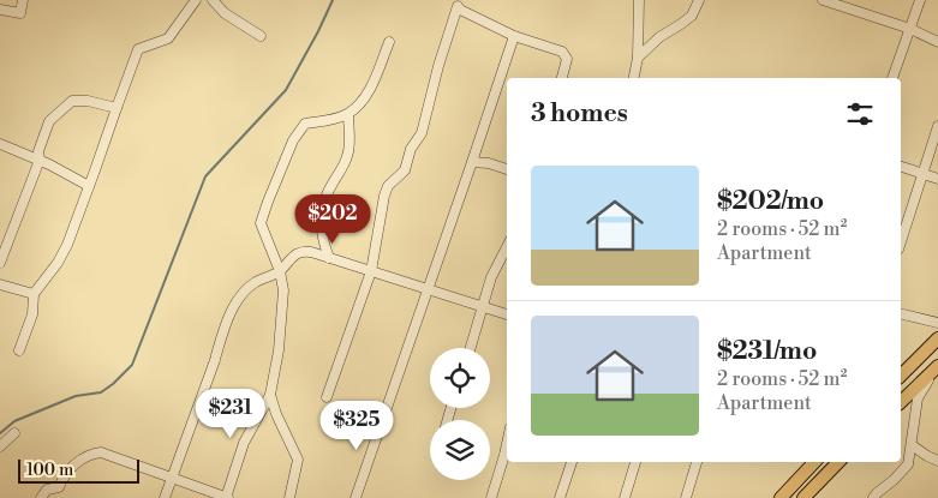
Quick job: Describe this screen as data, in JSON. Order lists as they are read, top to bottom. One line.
{"scale_bar":"100 m","page":{"heading":"3 homes","list":[{"name":"$202/mo","note":"2 rooms · 52 m² · Apartment"},{"name":"$231/mo","note":"2 rooms · 52 m² · Apartment"}],"price":["$202","$231","$325"],"scale":"100 m"}}
